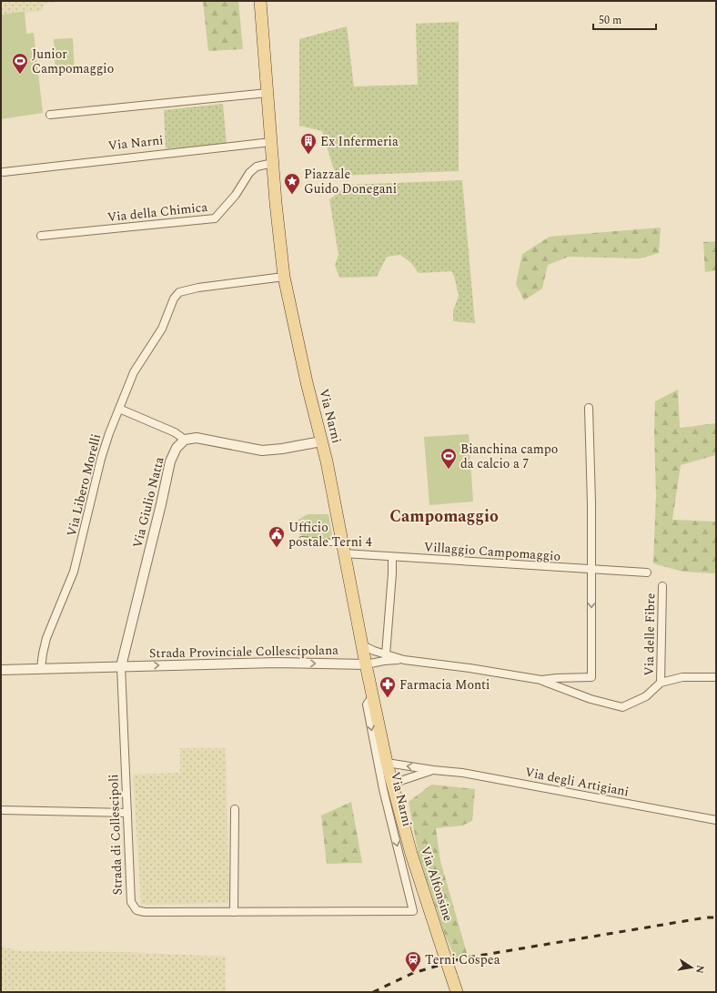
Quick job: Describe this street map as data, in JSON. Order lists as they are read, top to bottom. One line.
{"streets":{"main road":["Via Narni","Via Alfonsine"],"street":["Via della Chimica","Via Libero Morelli","Via Giulio Natta","Villaggio Campomaggio","Via delle Fibre","Strada Provinciale Collescipolana","Via degli Artigiani","Strada di Collescipoli"]},"crossings":[["Via Narni","Via della Chimica"],["Via Narni","Via Libero Morelli"],["Via Narni","Villaggio Campomaggio"],["Via Narni","Strada Provinciale Collescipolana"],["Via Narni","Via degli Artigiani"],["Via Narni","Strada di Collescipoli"],["Via Narni","Via Alfonsine"],["Via Giulio Natta","Strada Provinciale Collescipolana"],["Via Giulio Natta","Strada di Collescipoli"],["Strada Provinciale Collescipolana","Strada di Collescipoli"],["Via degli Artigiani","Via Alfonsine"]],"one_way":["Strada Provinciale Collescipolana"],"districts":["Campomaggio"],"places":{"sports":["Junior Campomaggio","Bianchina campo da calcio a 7"],"building":["Ex Infermeria"],"place":["Piazzale Guido Donegani"],"public building":["Ufficio postale Terni 4"],"pharmacy":["Farmacia Monti"],"station":["Terni Cospea"]},"scale_bar":"50 m","north":"right"}
